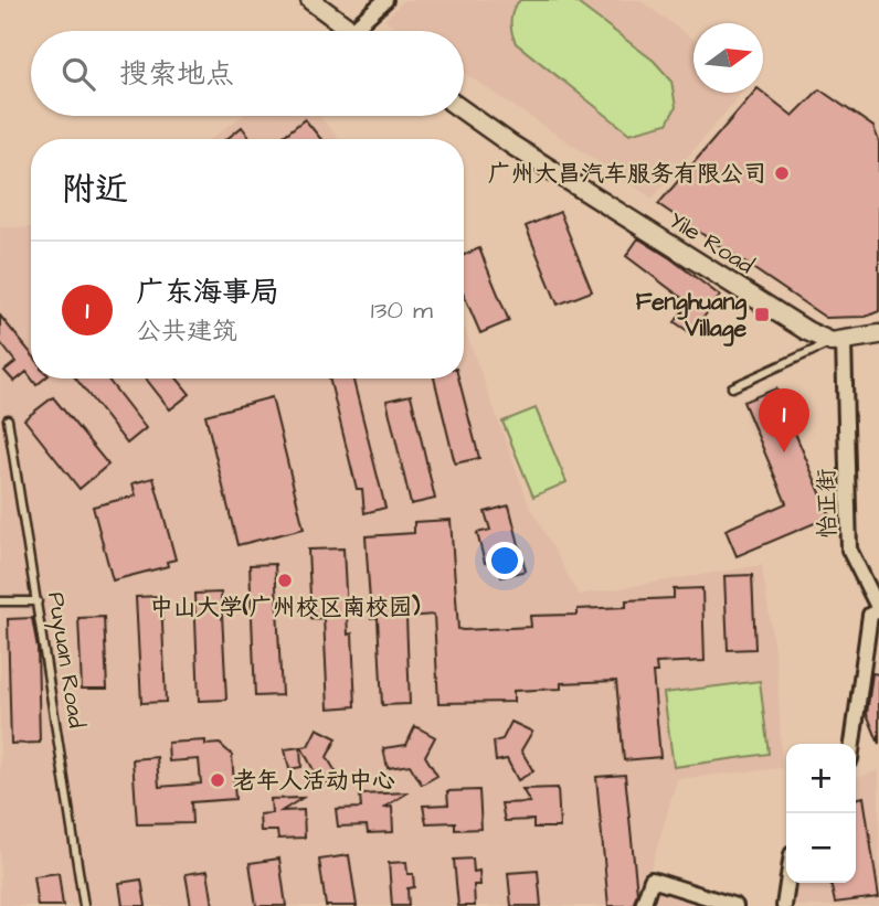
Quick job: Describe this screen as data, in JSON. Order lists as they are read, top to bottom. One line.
{"streets":{"street":["Yile Road","怡正街"],"lane":["Puyuan Road"]},"crossings":[["Yile Road","怡正街"]],"places":{"other":["广州大昌汽车服务有限公司","中山大学(广州校区南校园)","老年人活动中心"],"transit":["Fenghuang Village"]},"north":"right","page":{"search":"搜索地点","heading":"附近","list":[{"mark":"1","name":"广东海事局","note":"公共建筑","value":"130 m"}],"pins":"1","map_buttons":["+","−"]}}
